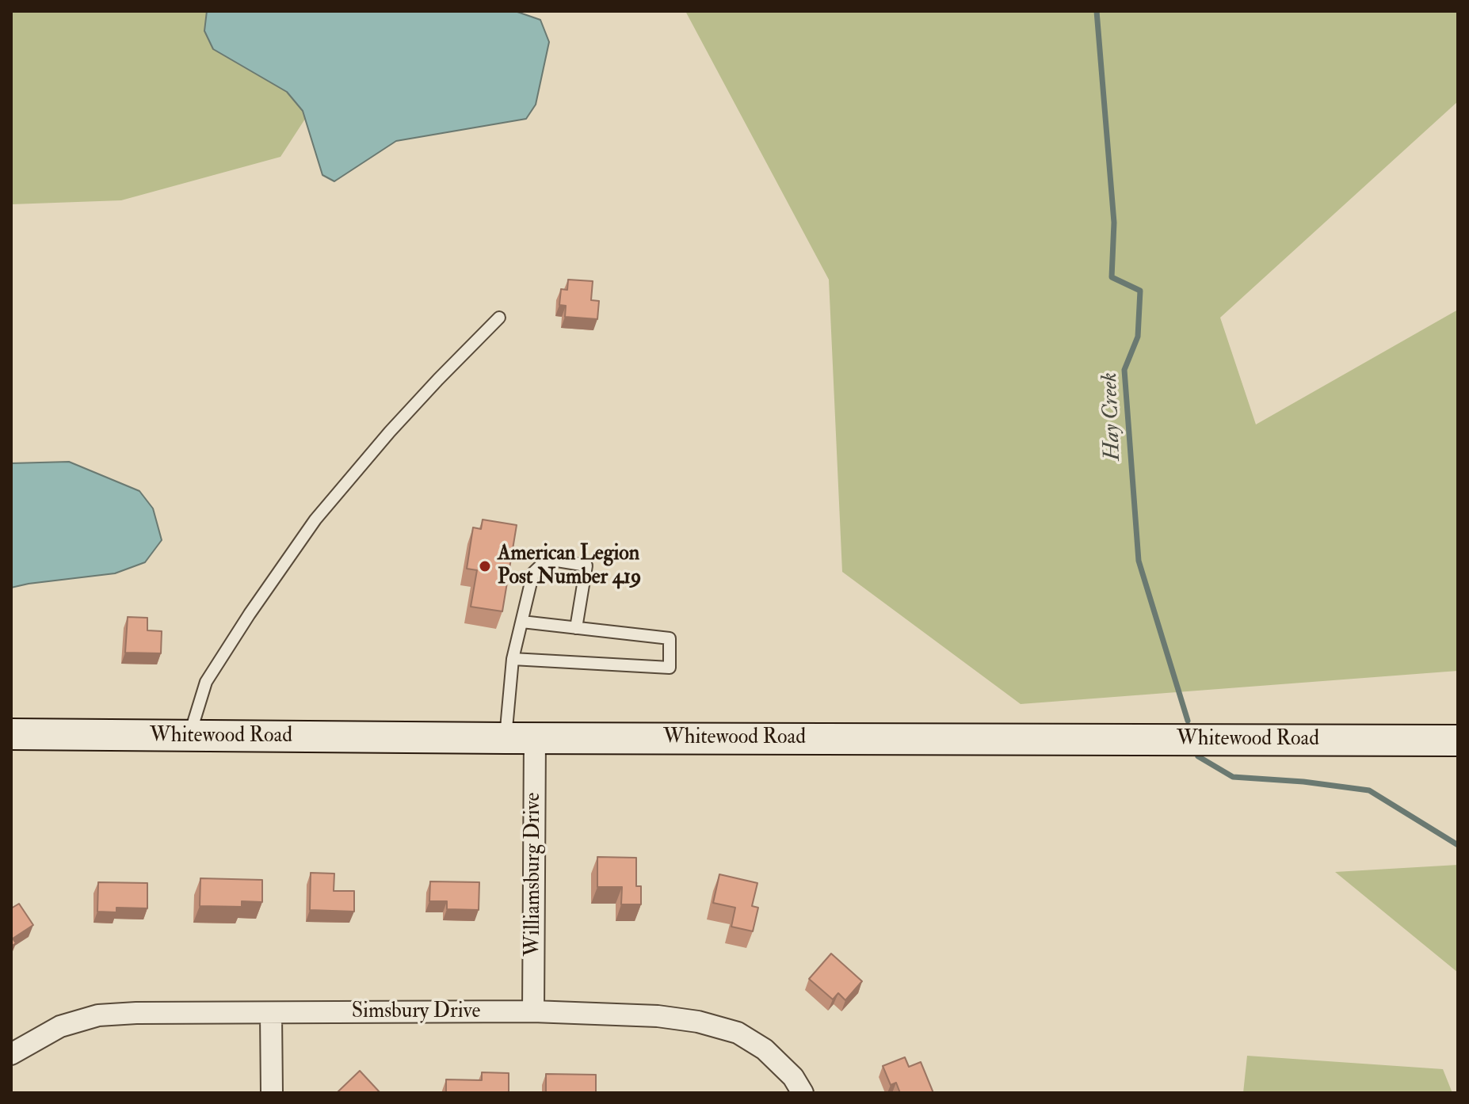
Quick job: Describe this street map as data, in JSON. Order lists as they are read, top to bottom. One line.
{"streets":{"street":["Whitewood Road","Williamsburg Drive","Simsbury Drive"]},"crossings":[["Whitewood Road","Williamsburg Drive"],["Williamsburg Drive","Simsbury Drive"]],"water":["Hay Creek"],"places":["American Legion Post Number 419"]}
